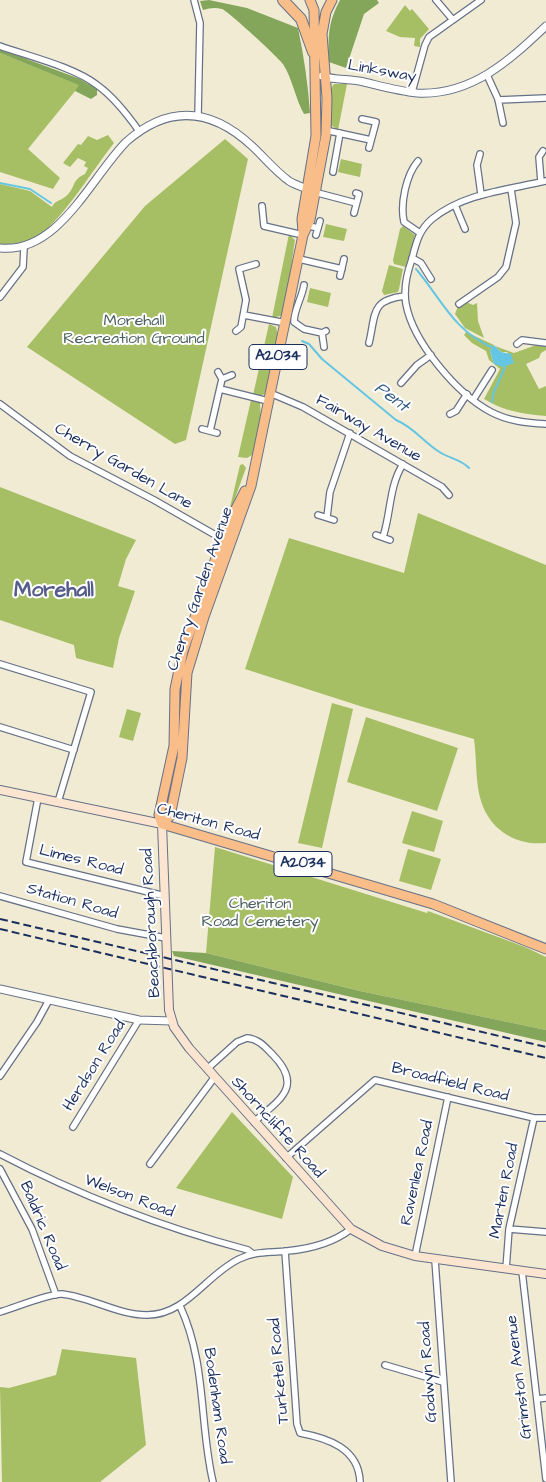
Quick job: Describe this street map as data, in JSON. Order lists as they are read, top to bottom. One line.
{"streets":{"main road":["A2034","Cherry Garden Avenue","Cheriton Road","Beachborough Road","Shorncliffe Road"],"street":["Linksway","Fairway Avenue","Cherry Garden Lane","Limes Road","Station Road","Herdson Road","Broadfield Road","Ravenlea Road","Marten Road","Welson Road","Baldric Road","Turketel Road","Godwyn Road","Grimston Avenue","Bodenham Road"]},"crossings":[["Linksway","Cherry Garden Avenue"],["Fairway Avenue","Cherry Garden Avenue"],["Cherry Garden Lane","Cherry Garden Avenue"],["Cherry Garden Avenue","Cheriton Road"],["Cherry Garden Avenue","Beachborough Road"],["Cheriton Road","Limes Road"],["Cheriton Road","Beachborough Road"],["Limes Road","Beachborough Road"],["Station Road","Beachborough Road"],["Beachborough Road","Shorncliffe Road"],["Broadfield Road","Shorncliffe Road"],["Broadfield Road","Ravenlea Road"],["Broadfield Road","Marten Road"],["Shorncliffe Road","Ravenlea Road"],["Shorncliffe Road","Marten Road"],["Shorncliffe Road","Godwyn Road"],["Shorncliffe Road","Grimston Avenue"]],"districts":["Morehall"],"water":["Pent"],"parks":["Morehall Recreation Ground","Cheriton Road Cemetery"]}
